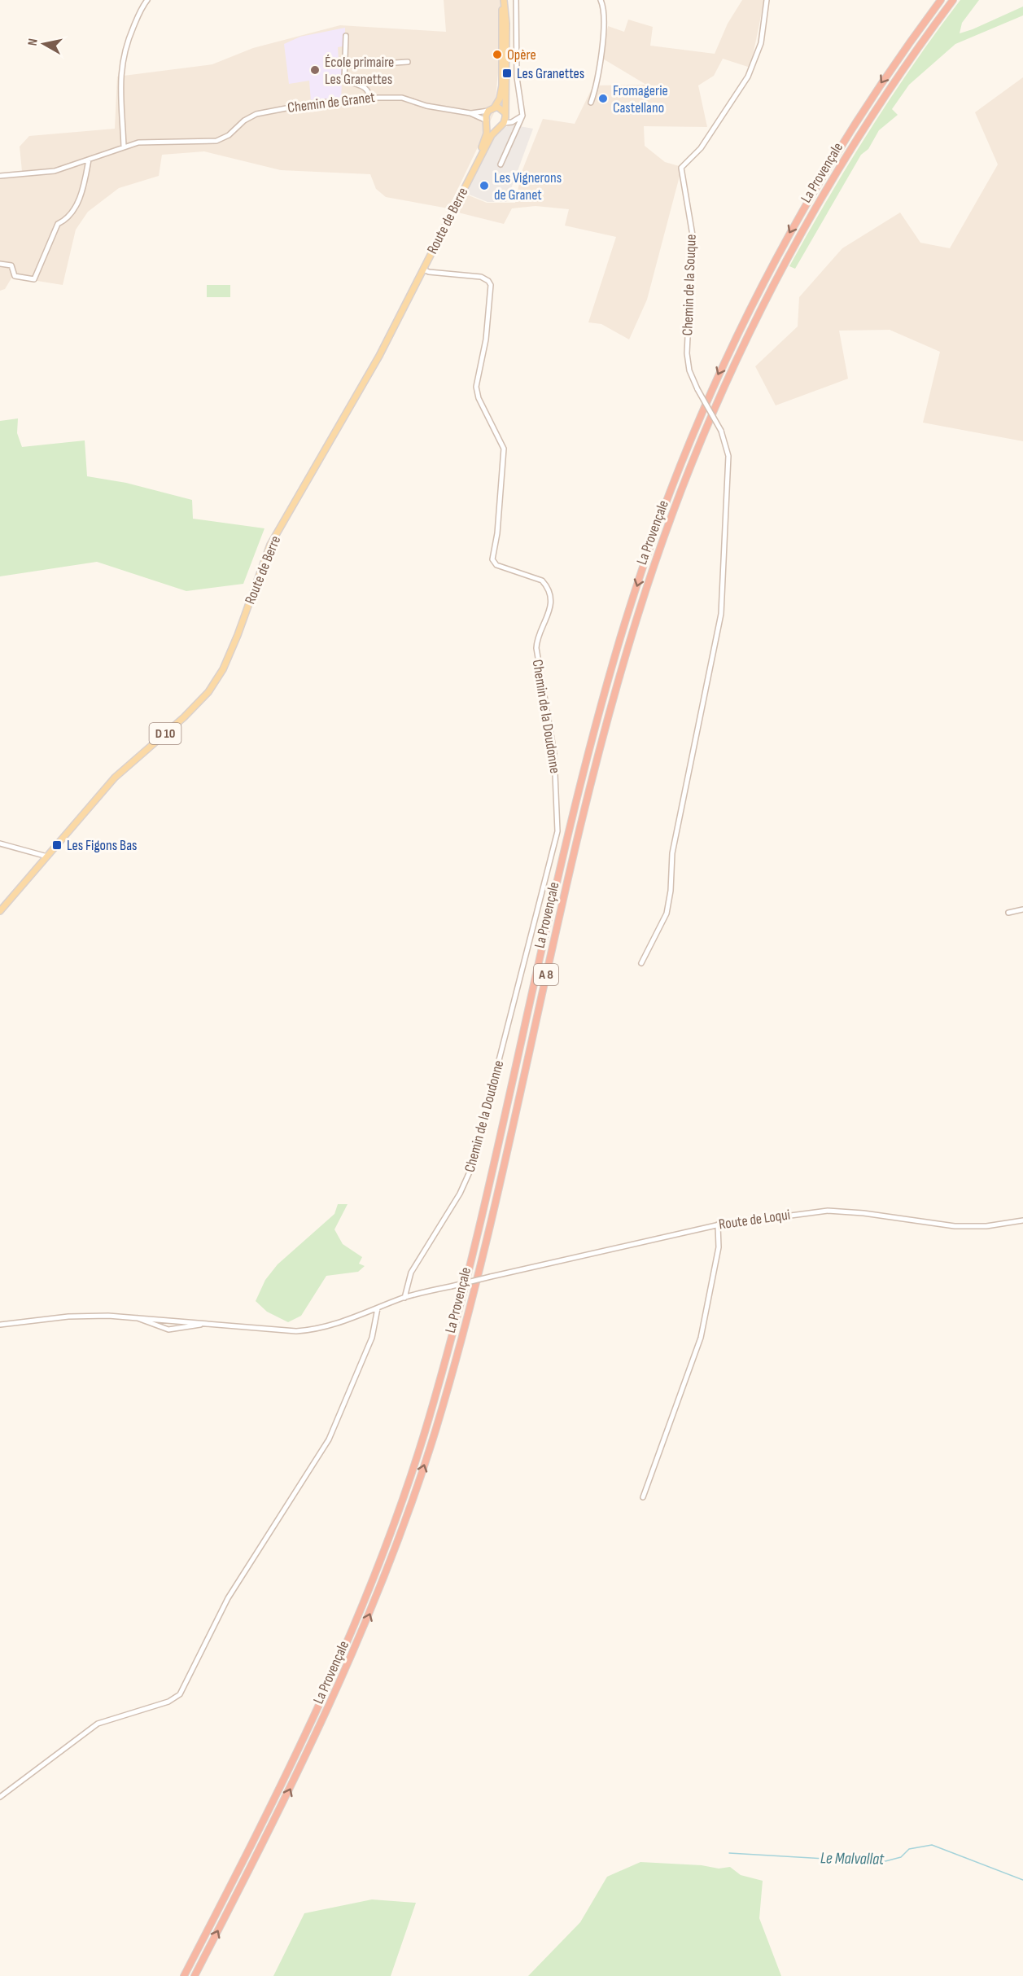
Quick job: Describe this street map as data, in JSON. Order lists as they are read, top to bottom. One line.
{"streets":{"highway":["La Provençale","A 8"],"main road":["Route de Berre","D 10"],"street":["Chemin de Granet","Chemin de la Souque","Chemin de la Doudonne","Route de Loqui"]},"crossings":[["Chemin de Granet","Route de Berre"],["Route de Berre","Chemin de la Doudonne"],["Chemin de la Doudonne","Route de Loqui"]],"water":["Le Malvallat"],"places":{"other":["Opère","École primaire Les Granettes","Fromagerie Castellano","Les Vignerons de Granet"],"transit":["Les Granettes","Les Figons Bas"]},"north":"left"}
